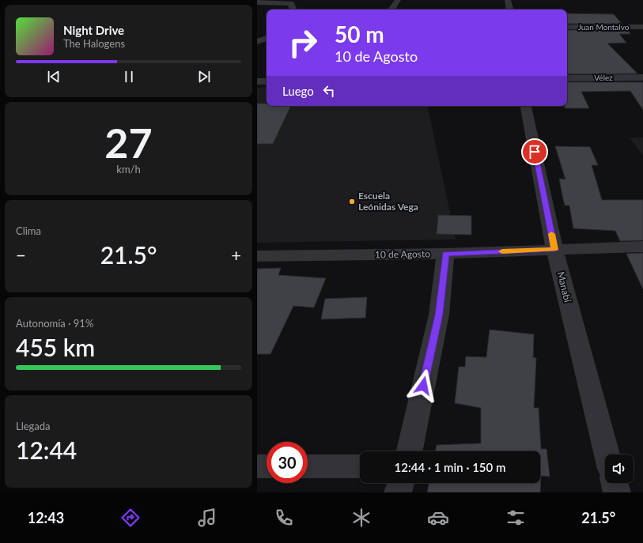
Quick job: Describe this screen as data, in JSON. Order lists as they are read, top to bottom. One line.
{"streets":{"street":["Juan Montalvo","Vélez","10 de Agosto","Manabí"]},"crossings":[["10 de Agosto","Manabí"]],"places":["Escuela Leónidas Vega"],"page":{"turn":["50 m","10 de Agosto"],"song":["Night Drive","The Halogens"],"then":"Luego","tile":[["27","km/h"],"Clima",["Autonomía · 91%","455 km"],["Llegada","12:44"]],"heat":["−","21.5°","+"],"limit":"30","trip":"12:44 · 1 min · 150 m","tabs":["12:43","21.5°"]}}
